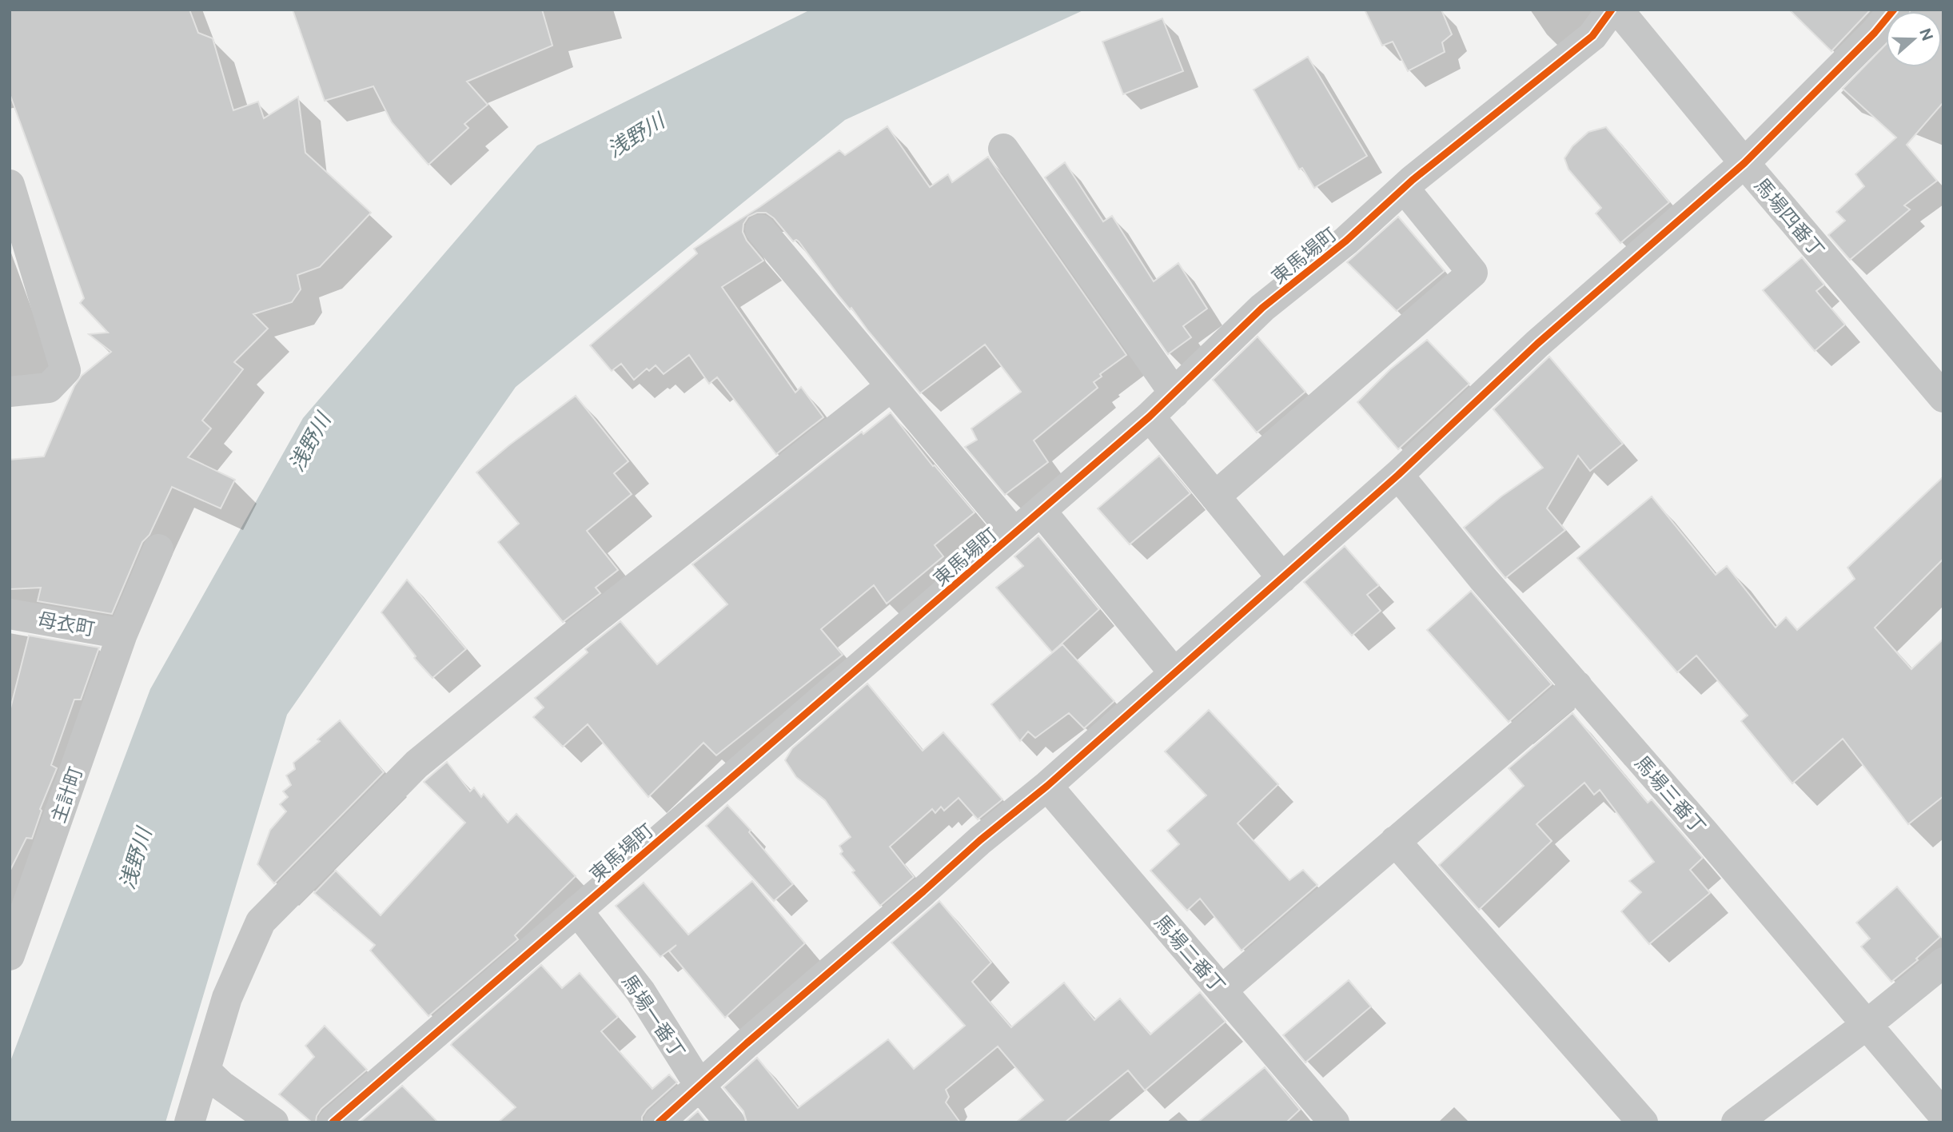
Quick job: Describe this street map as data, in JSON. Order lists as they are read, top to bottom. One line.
{"streets":{"street":["馬場四番丁","東馬場町","母衣町","主計町","馬場三番丁","馬場二番丁","馬場一番丁"]},"crossings":[["東馬場町","馬場一番丁"],["母衣町","主計町"]],"water":["浅野川"],"north":"right"}
